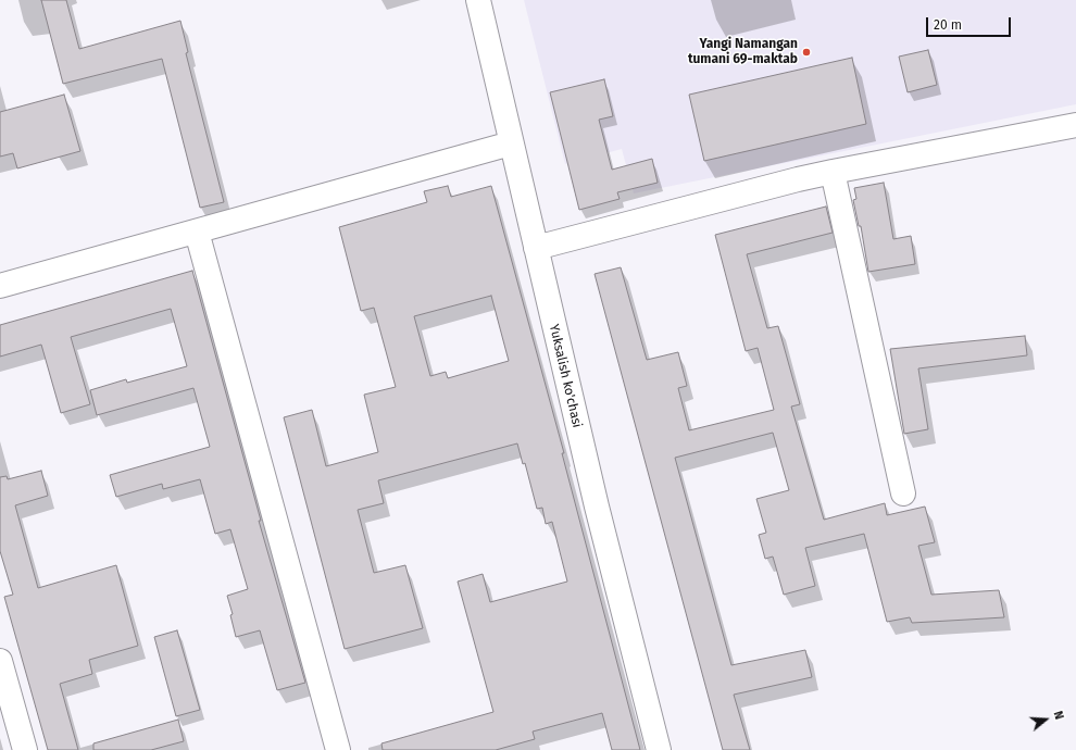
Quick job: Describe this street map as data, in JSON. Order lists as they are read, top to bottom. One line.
{"streets":{"street":["Yuksalish ko'chasi"]},"places":["Yangi Namangan tumani 69-maktab"],"scale_bar":"20 m","north":"right"}
